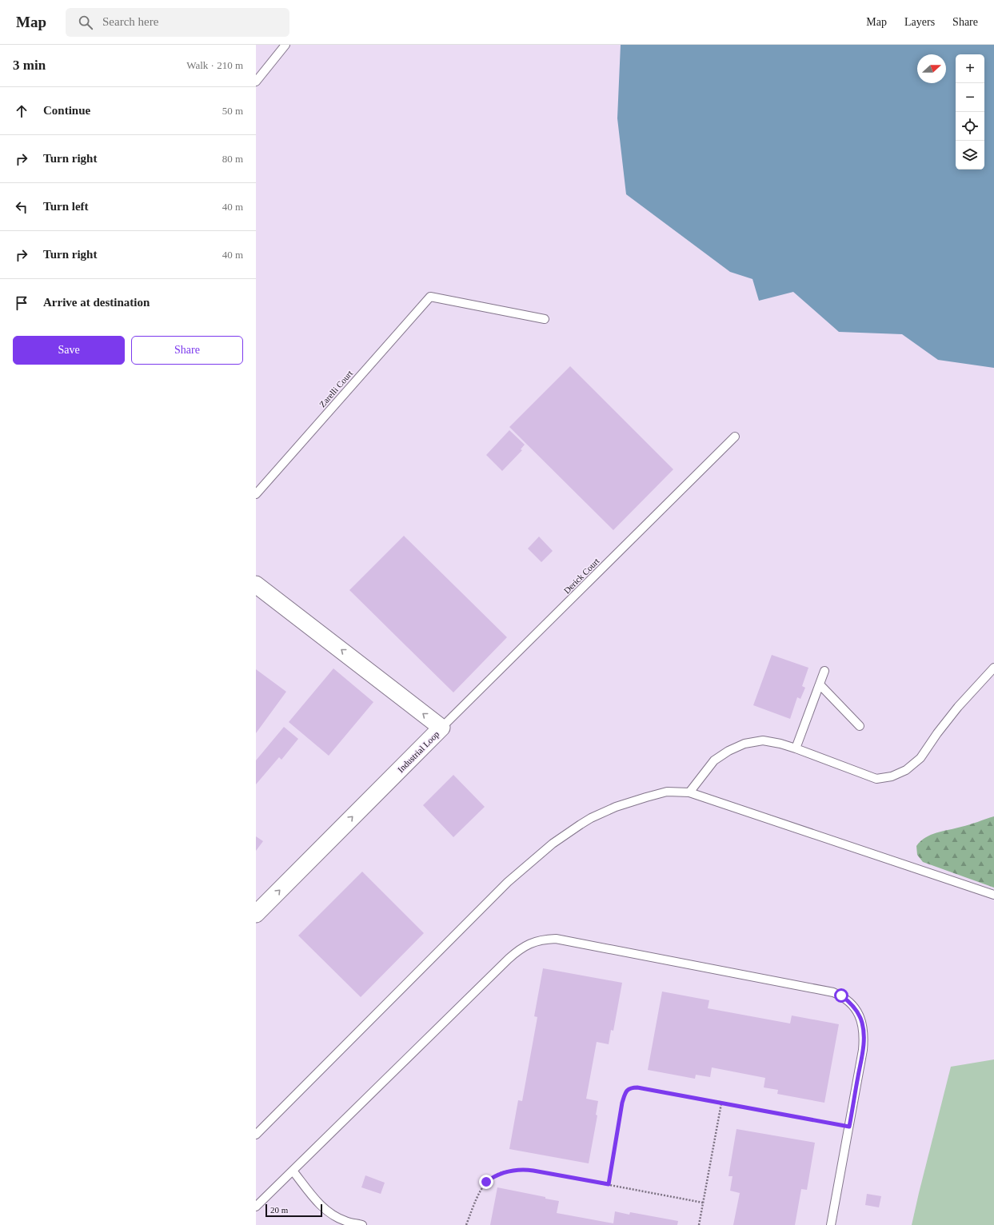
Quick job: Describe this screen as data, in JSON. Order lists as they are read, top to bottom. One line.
{"streets":{"street":["Industrial Loop"],"lane":["Zarelli Court","Derick Court"]},"crossings":[["Derick Court","Industrial Loop"]],"scale_bar":"20 m","north":"right","page":{"header":"Map","search":"Search here","nav":["Map","Layers","Share"],"heading":["3 min","Walk · 210 m"],"map_buttons":["+","−"],"list":[["Continue","50 m"],["Turn right","80 m"],["Turn left","40 m"],["Turn right","40 m"],"Arrive at destination"],"buttons":["Save","Share"],"scale":"20 m"}}
